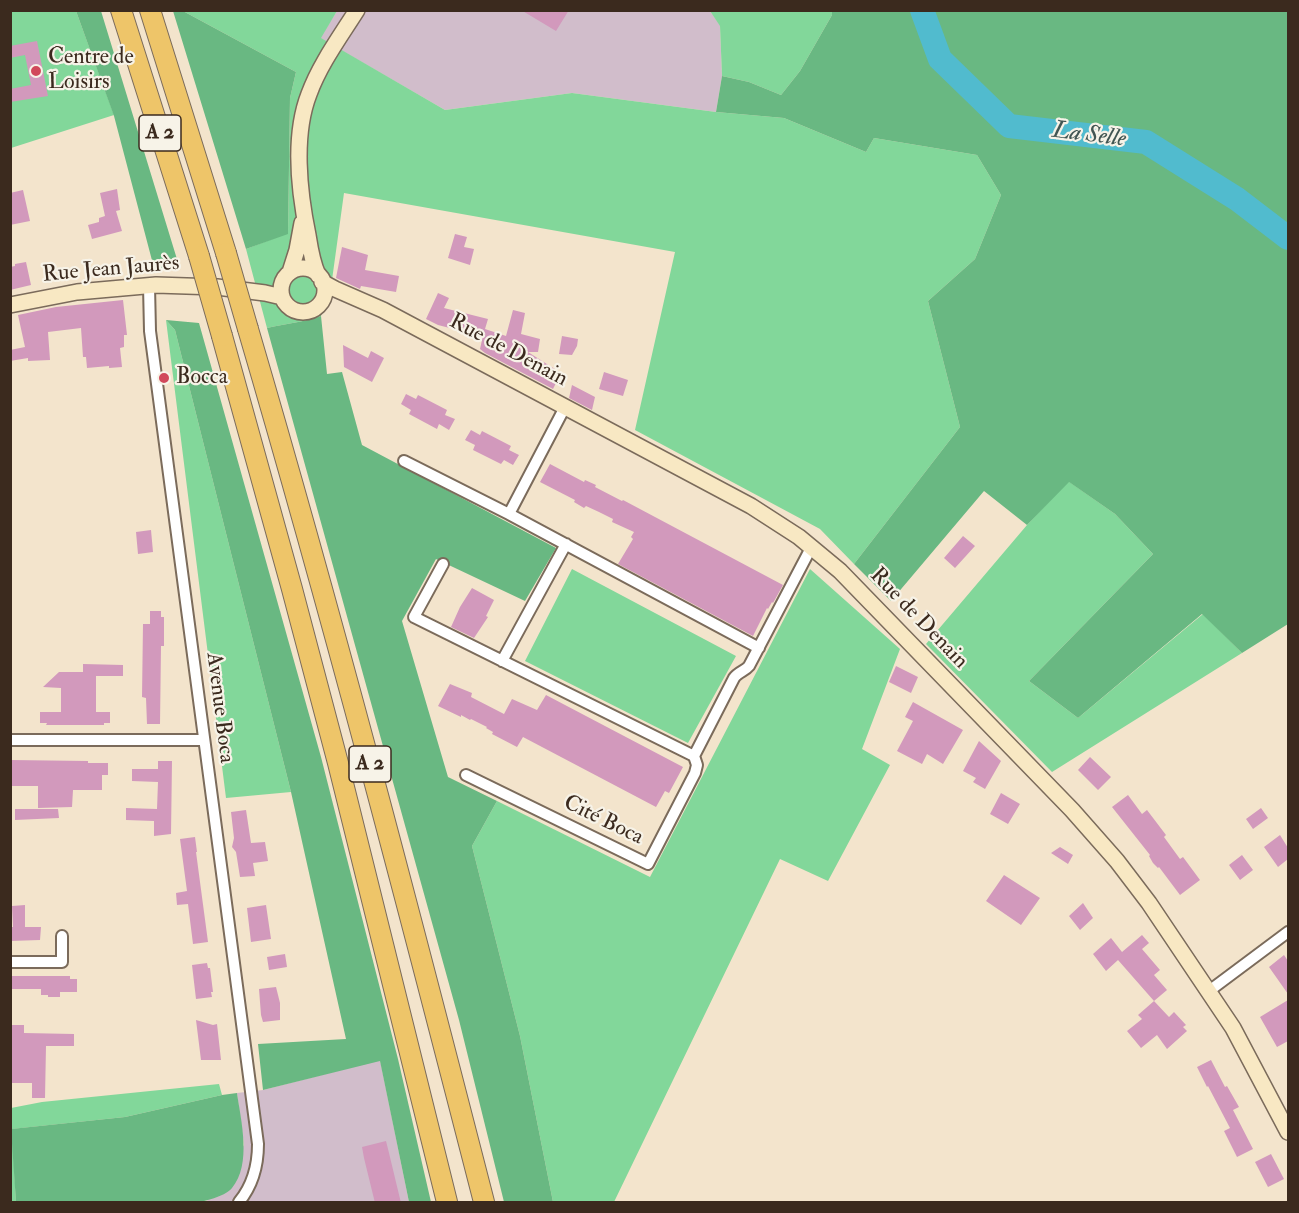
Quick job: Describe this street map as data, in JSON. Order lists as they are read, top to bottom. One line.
{"streets":{"highway":["A 2"],"street":["Rue Jean Jaurès","Rue de Denain","Avenue Boca","Cité Boca"]},"crossings":[["Rue Jean Jaurès","Rue de Denain"],["Rue Jean Jaurès","Avenue Boca"],["Rue de Denain","Cité Boca"]],"water":["La Selle"],"places":["Centre de Loisirs","Bocca"]}
